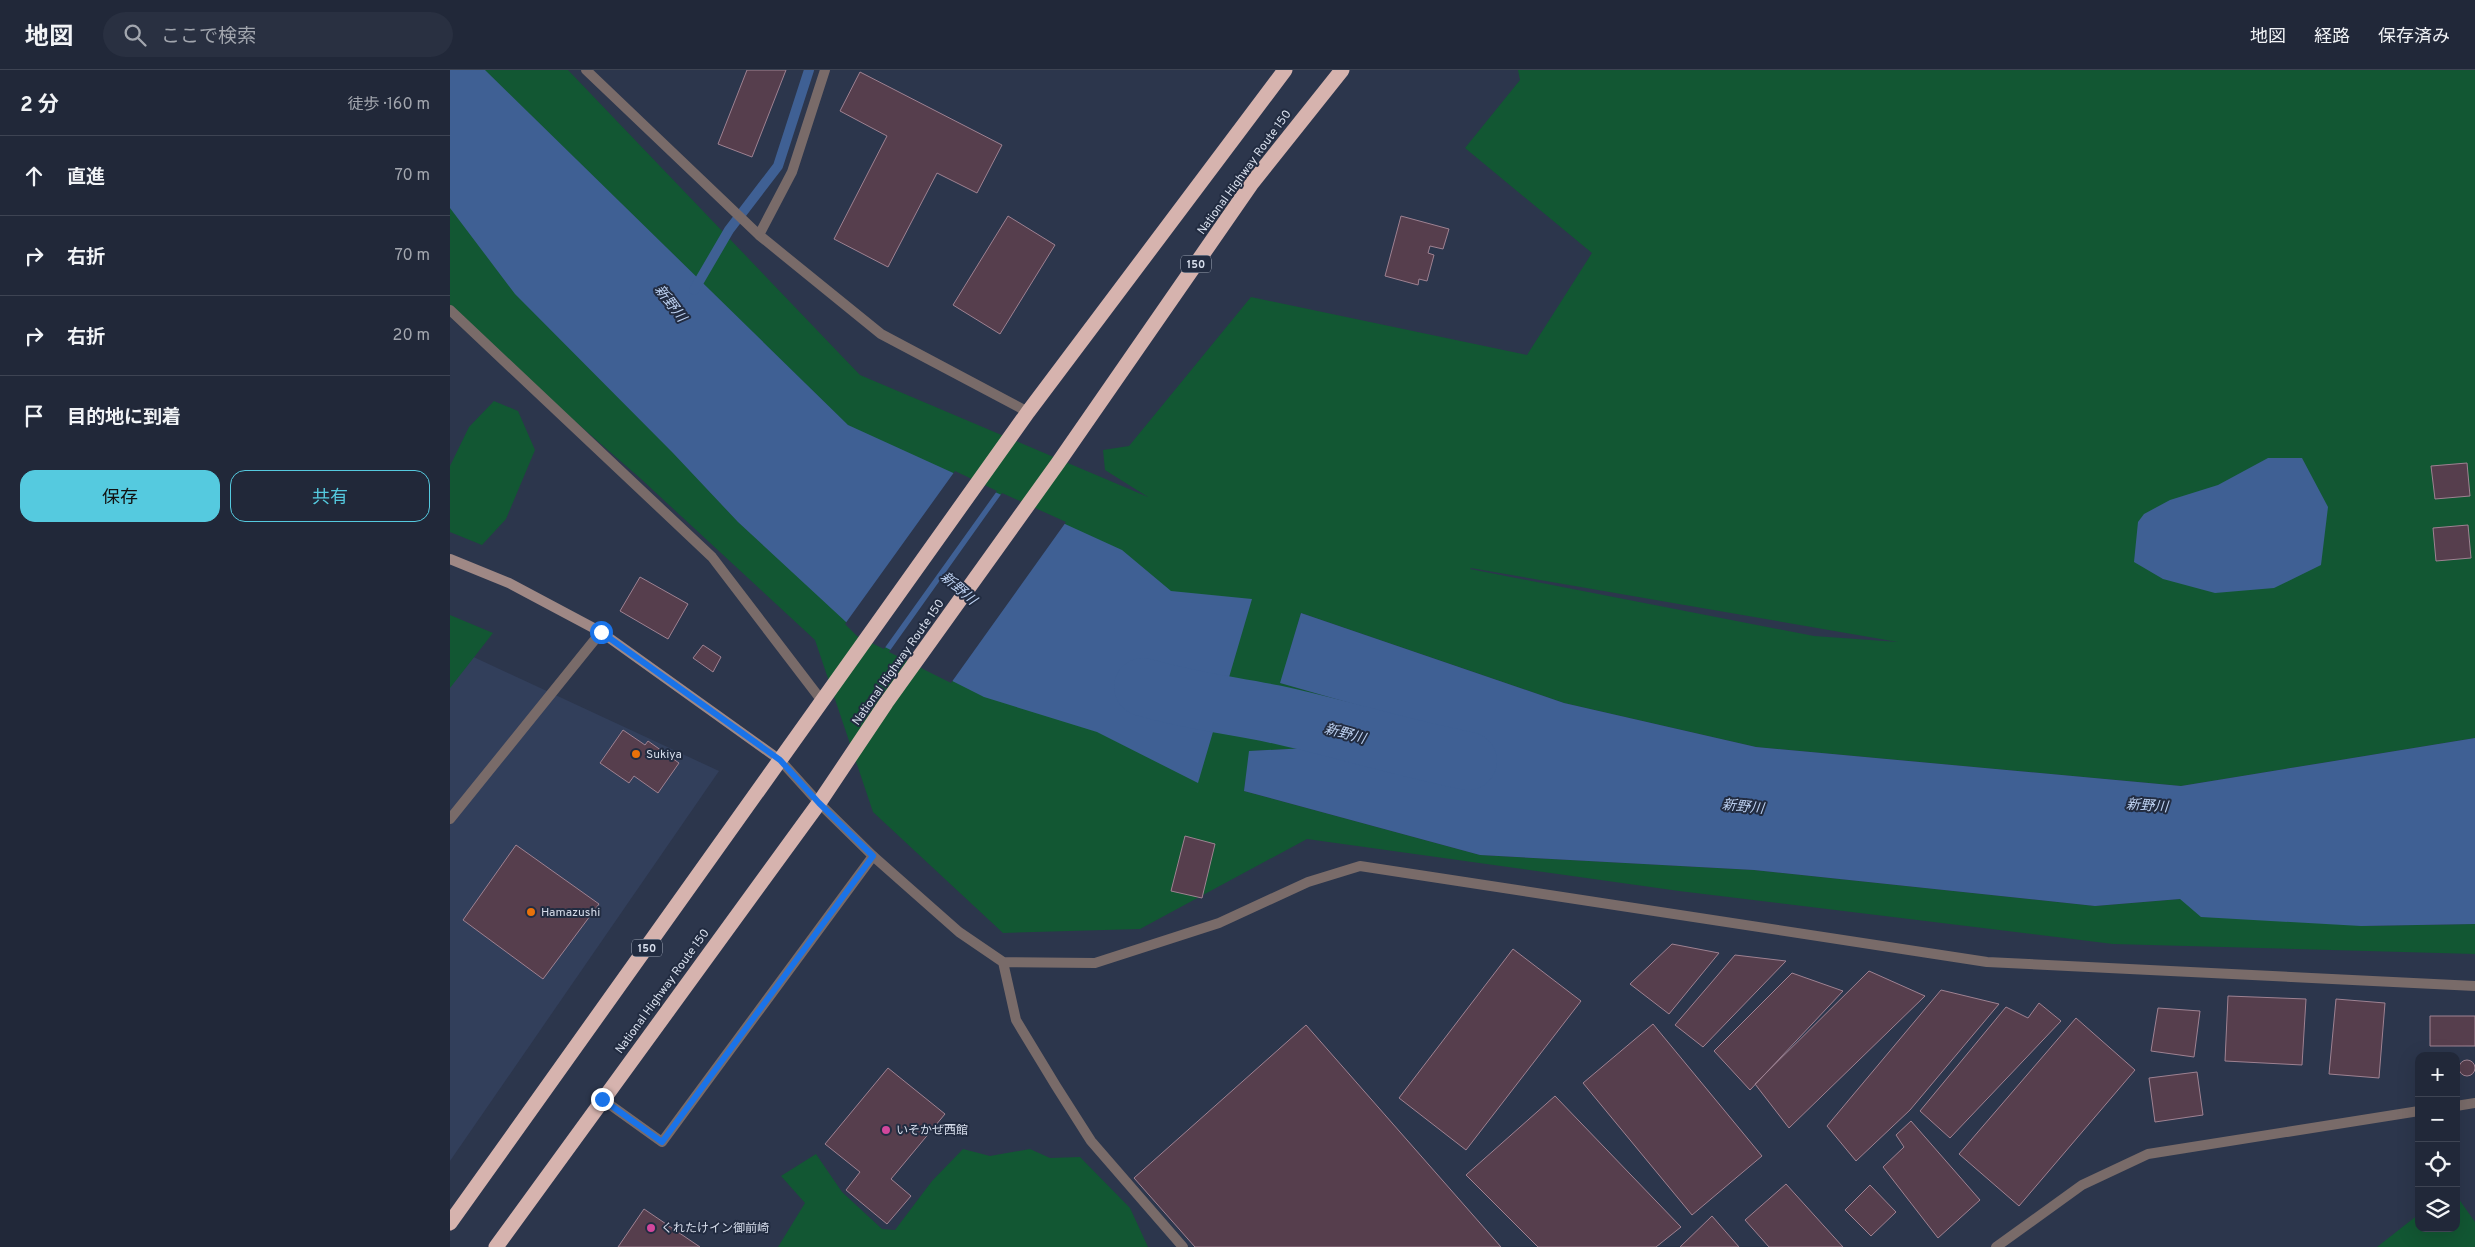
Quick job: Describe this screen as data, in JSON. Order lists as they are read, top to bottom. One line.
{"streets":{"highway":["National Highway Route 150","150"]},"water":["新野川"],"places":["Sukiya","Hamazushi","いそかぜ西館","くれたけイン御前崎"],"page":{"header":"地図","search":"ここで検索","nav":["地図","経路","保存済み"],"heading":["2 分","徒歩 · 160 m"],"list":[["直進","70 m"],["右折","70 m"],["右折","20 m"],"目的地に到着"],"buttons":["保存","共有"],"map_buttons":["+","−"]}}
